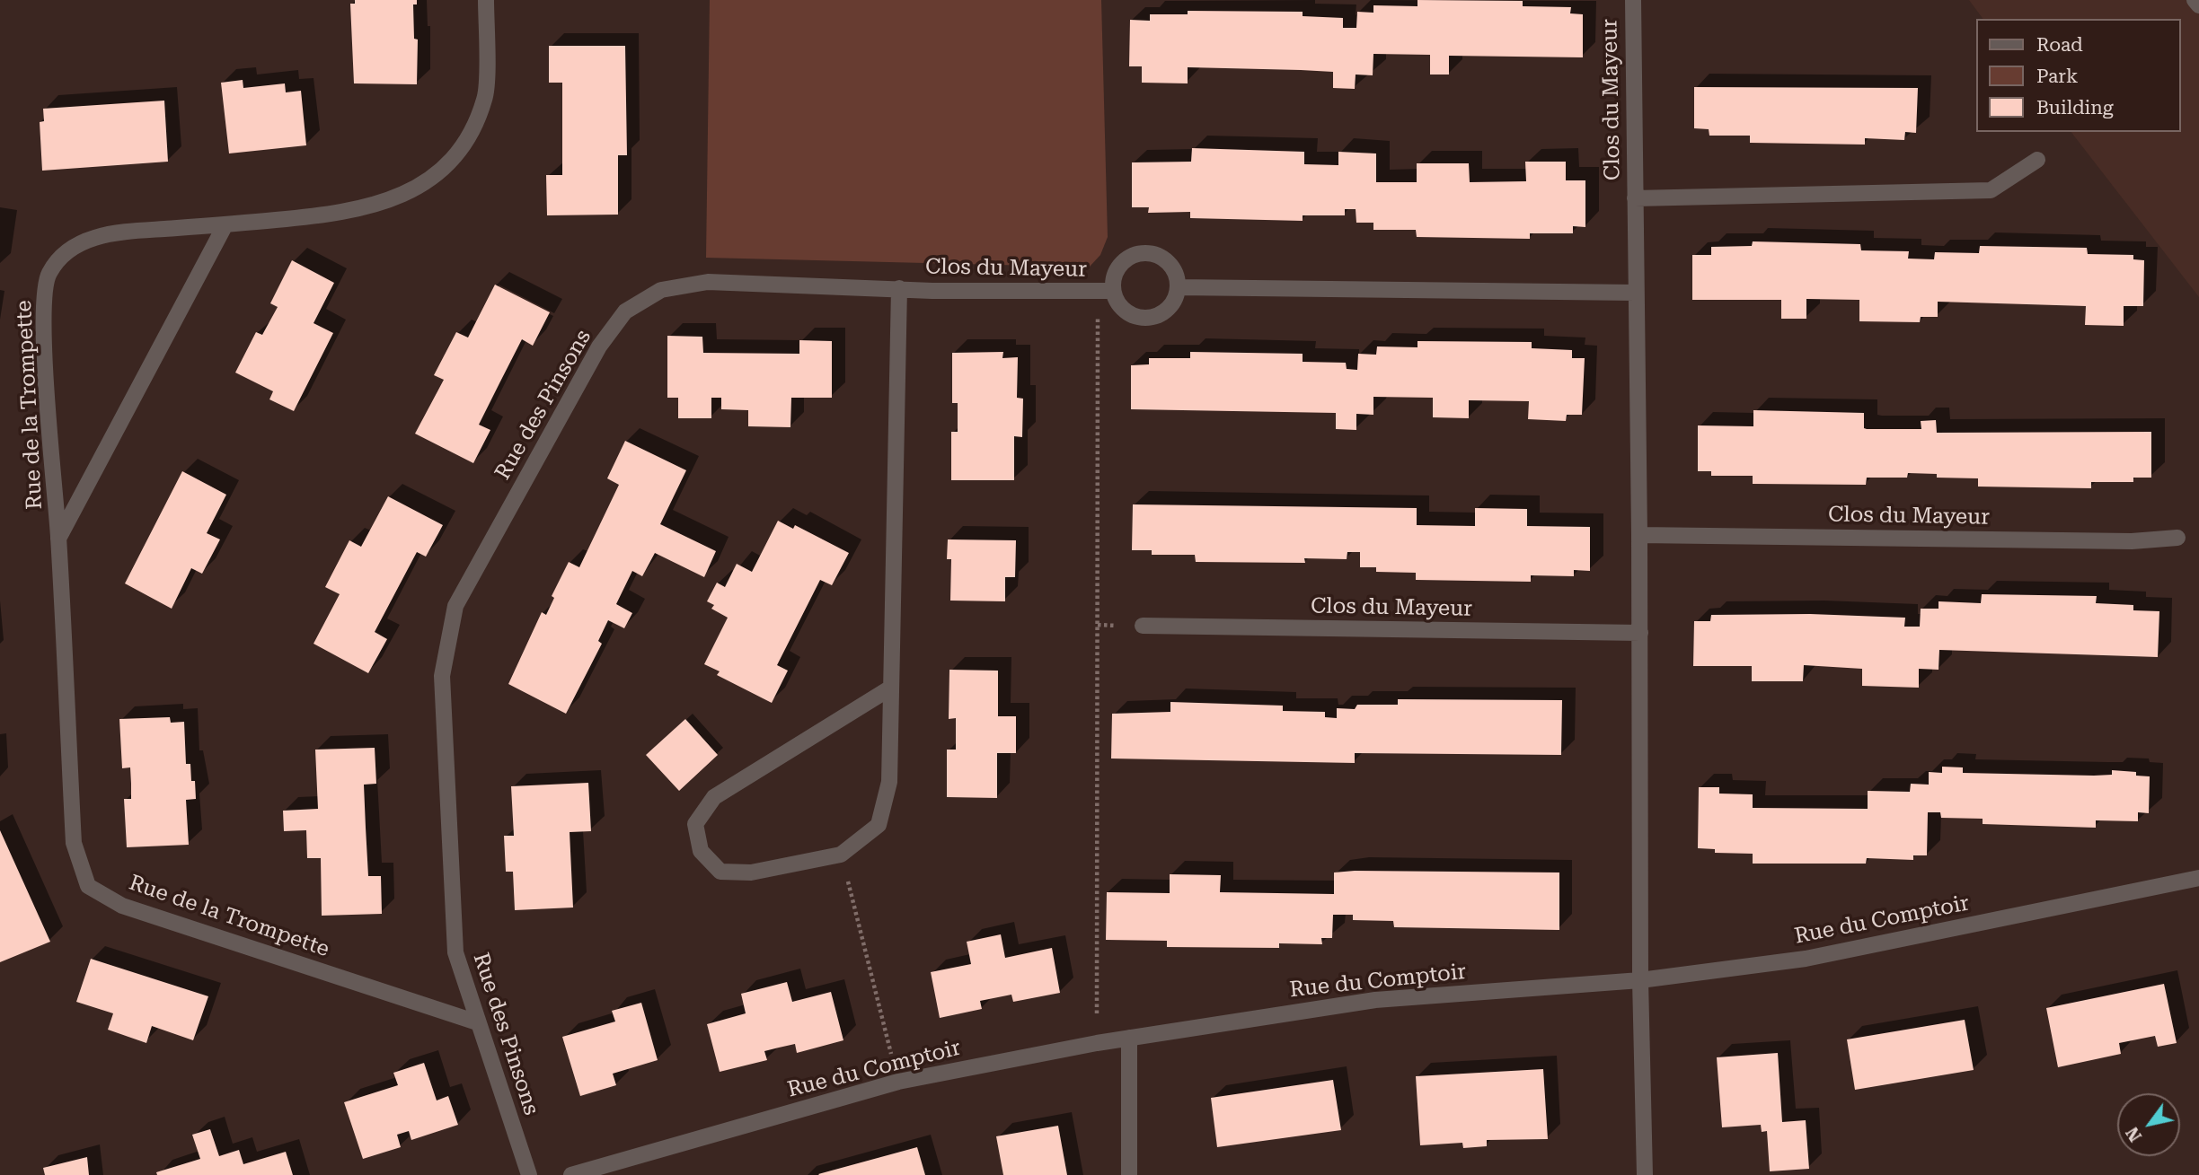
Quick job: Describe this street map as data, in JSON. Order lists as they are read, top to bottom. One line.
{"streets":{"street":["Clos du Mayeur","Rue de la Trompette","Rue des Pinsons","Rue du Comptoir"]},"crossings":[["Clos du Mayeur","Rue des Pinsons"],["Clos du Mayeur","Rue du Comptoir"],["Rue de la Trompette","Rue des Pinsons"]],"legend":["Road","Park","Building"],"north":"bottom left"}
